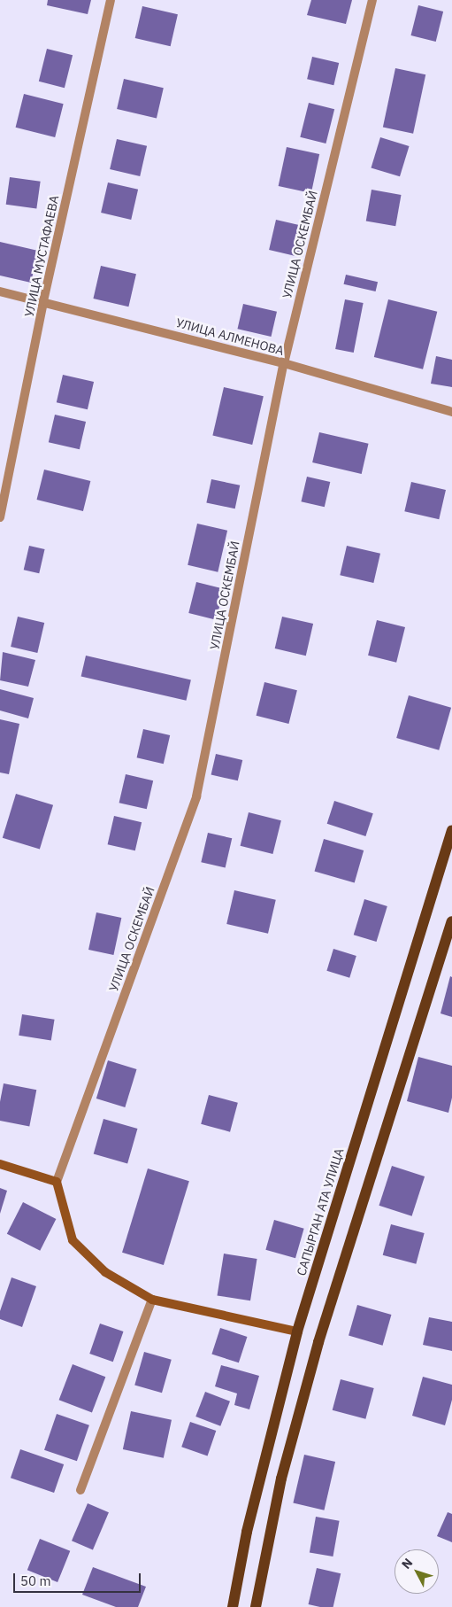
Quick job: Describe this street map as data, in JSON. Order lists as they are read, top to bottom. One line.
{"streets":{"main road":["САПЫРГАН АТА УЛИЦА"],"street":["УЛИЦА ОСКЕМБАЙ","УЛИЦА МУСТАФАЕВА","УЛИЦА АЛМЕНОВА"]},"crossings":[["УЛИЦА ОСКЕМБАЙ","УЛИЦА АЛМЕНОВА"],["УЛИЦА МУСТАФАЕВА","УЛИЦА АЛМЕНОВА"]],"scale_bar":"50 m","north":"top left"}
